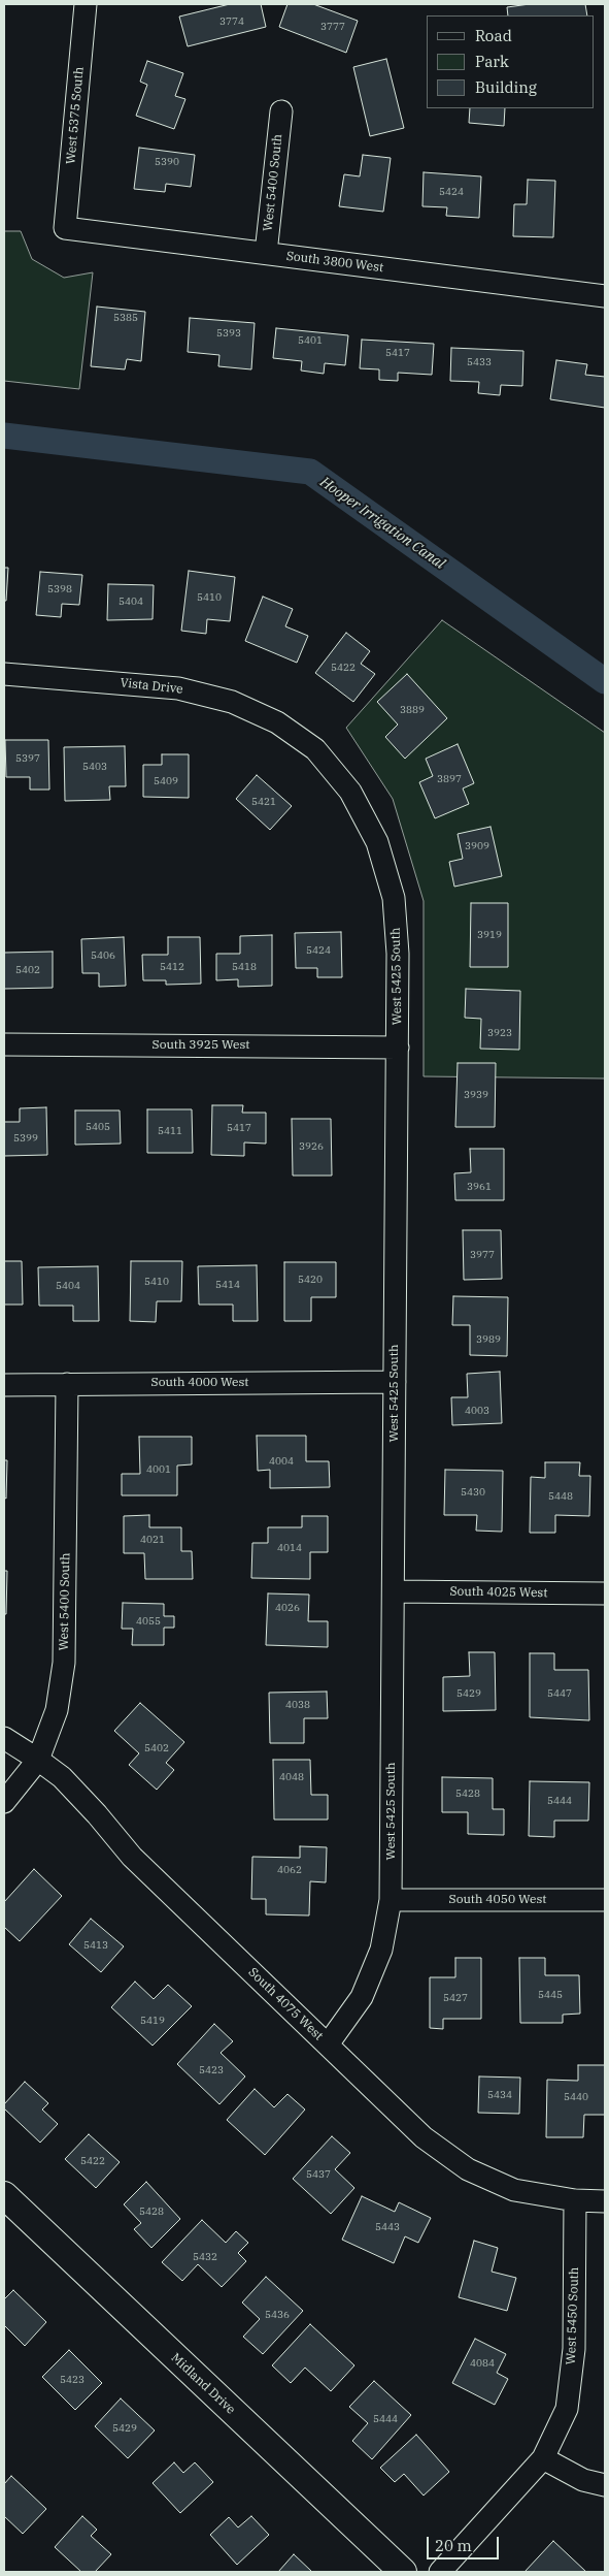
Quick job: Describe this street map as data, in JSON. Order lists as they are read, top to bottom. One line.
{"streets":{"street":["West 5375 South","West 5400 South","South 3800 West","Vista Drive","West 5425 South","South 3925 West","South 4000 West","South 4025 West","South 4050 West","South 4075 West","West 5450 South","Midland Drive"]},"crossings":[["West 5375 South","South 3800 West"],["West 5400 South","South 3800 West"],["West 5400 South","South 4000 West"],["West 5400 South","South 4075 West"],["Vista Drive","West 5425 South"],["West 5425 South","South 3925 West"],["West 5425 South","South 4000 West"],["West 5425 South","South 4025 West"],["West 5425 South","South 4050 West"],["West 5425 South","South 4075 West"],["South 4075 West","West 5450 South"]],"water":["Hooper Irrigation Canal"],"house_numbers":["3774","3777","5390","5424","5385","5393","5401","5417","5433","5398","5410","5404","5422","3889","5397","5403","3897","5409","5421","3909","3919","5424","5406","5412","5418","5402","3923","3939","5405","5417","5411","5399","3926","3961","3977","5420","5410","5414","5404","3989","4003","4004","4001","5430","5448","4021","4014","4026","4055","5429","5447","4038","5402","4048","5428","5444","4062","5413","5445","5427","5419","5423","5434","5440","5422","5437","5428","5443","5432","5436","4084","5423","5444","5429"],"legend":["Road","Park","Building"],"scale_bar":"20 m"}
